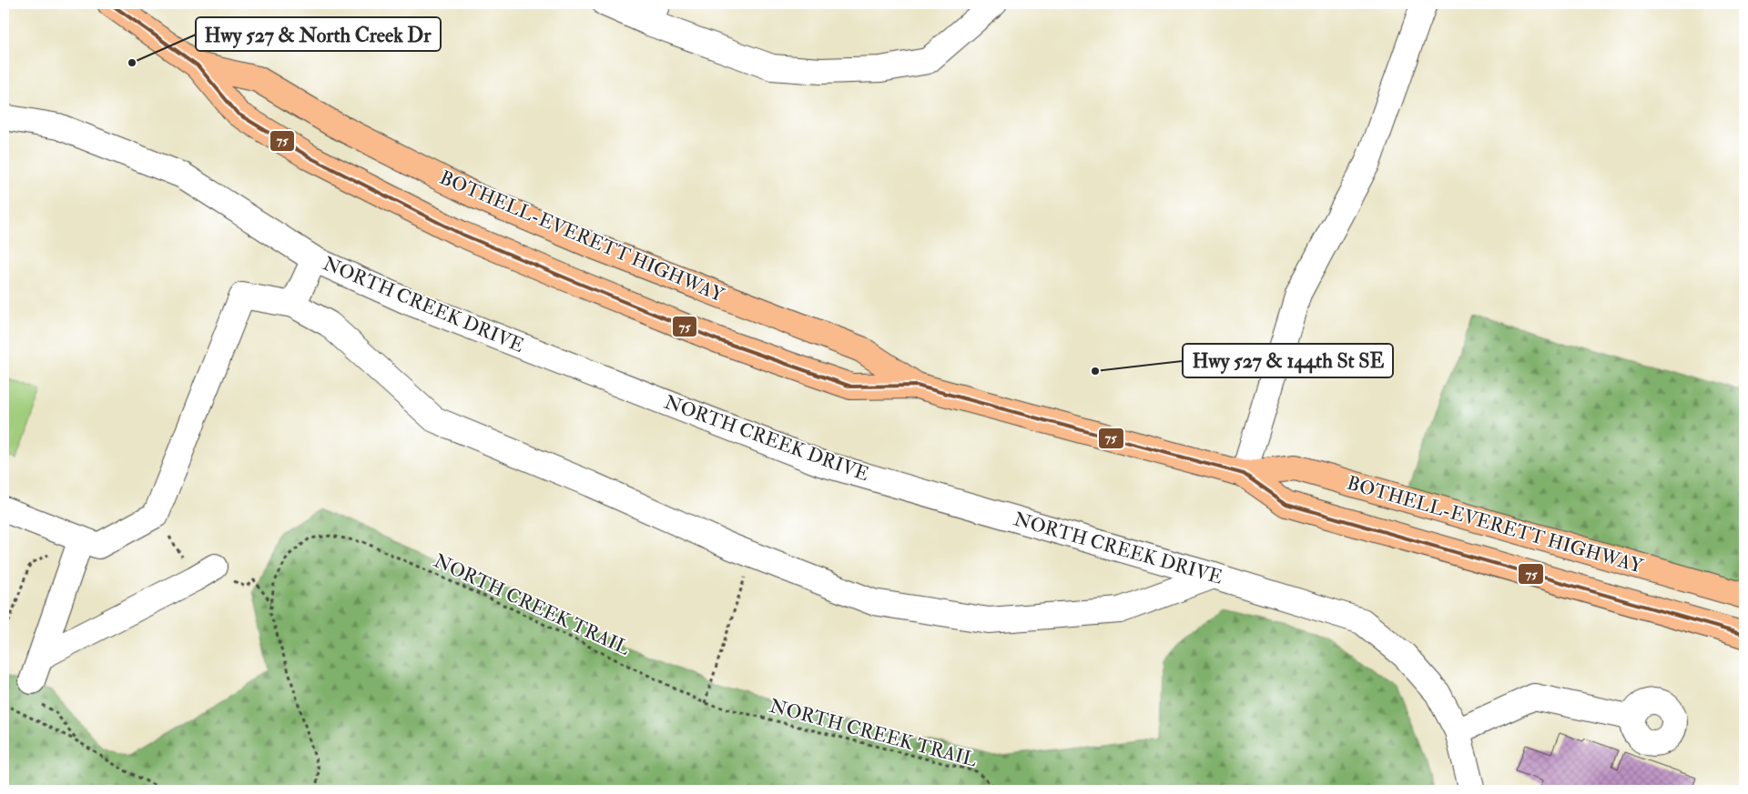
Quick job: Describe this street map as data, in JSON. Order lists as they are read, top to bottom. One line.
{"streets":{"main road":["BOTHELL-EVERETT HIGHWAY"],"street":["NORTH CREEK DRIVE"],"path":["NORTH CREEK TRAIL"]},"places":["Hwy 527 & North Creek Dr","Hwy 527 & 144th St SE"],"lines":["transit line 75"]}
